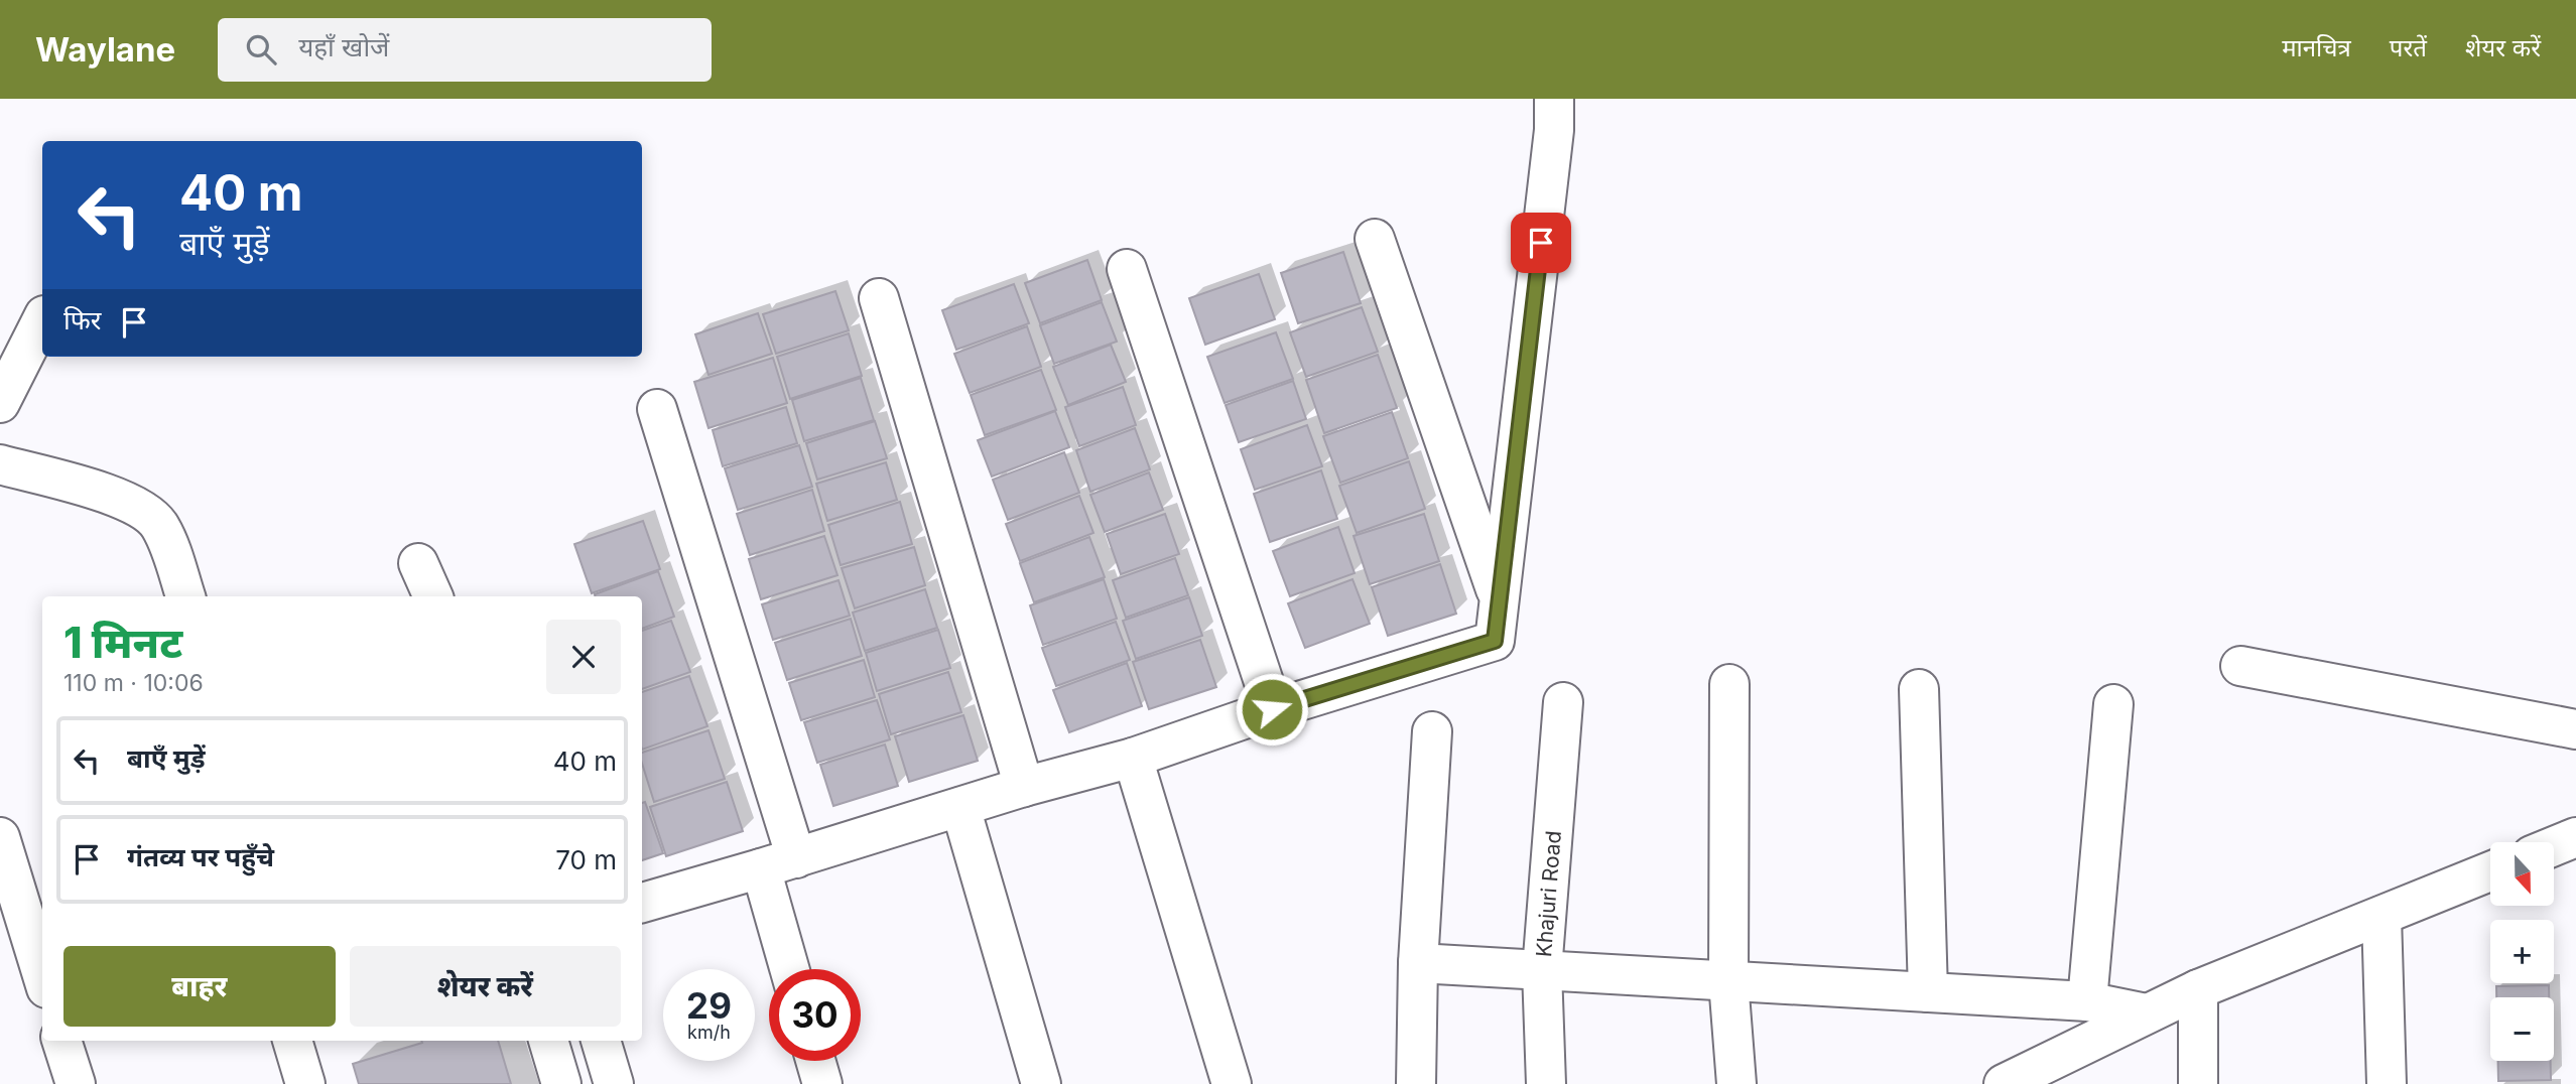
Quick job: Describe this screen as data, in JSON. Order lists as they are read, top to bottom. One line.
{"streets":{"street":["Khajuri Road"]},"north":"bottom","page":{"header":"Waylane","search":"यहाँ खोजें","nav":["मानचित्र","परतें","शेयर करें"],"turn":["40 m","बाएँ मुड़ें"],"then":"फिर","heading":["1 मिनट","110 m · 10:06"],"list":[{"name":"बाएँ मुड़ें","value":"40 m"},{"name":"गंतव्य पर पहुँचे","value":"70 m"}],"map_buttons":["+","−"],"buttons":["बाहर","शेयर करें"],"speed":"29 km/h","limit":"30"}}
